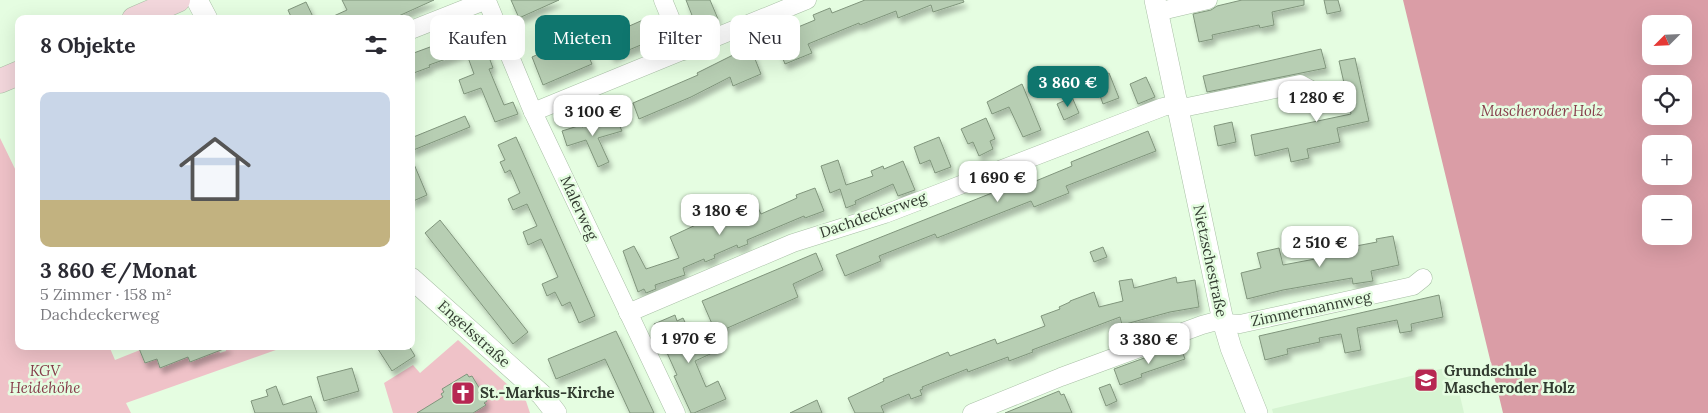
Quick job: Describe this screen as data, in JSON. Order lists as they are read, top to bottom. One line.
{"streets":{"street":["Malerweg","Dachdeckerweg","Nietzschestraße","Zimmermannweg","Engelsstraße"]},"crossings":[["Malerweg","Dachdeckerweg"],["Dachdeckerweg","Nietzschestraße"],["Nietzschestraße","Zimmermannweg"]],"parks":["Mascheroder Holz","KGV Heidehöhe"],"places":{"school or university":["Grundschule Mascheroder Holz"],"church":["St.-Markus-Kirche"]},"north":"bottom left","page":{"map_buttons":["+","−"],"chip":["Kaufen","Mieten","Filter","Neu"],"heading":"8 Objekte","price":["3 860 €","1 280 €","3 100 €","1 690 €","3 180 €","2 510 €","1 970 €","3 380 €"],"list":[{"name":"3 860 €/Monat","note":"5 Zimmer · 158 m² · Dachdeckerweg"}]}}
